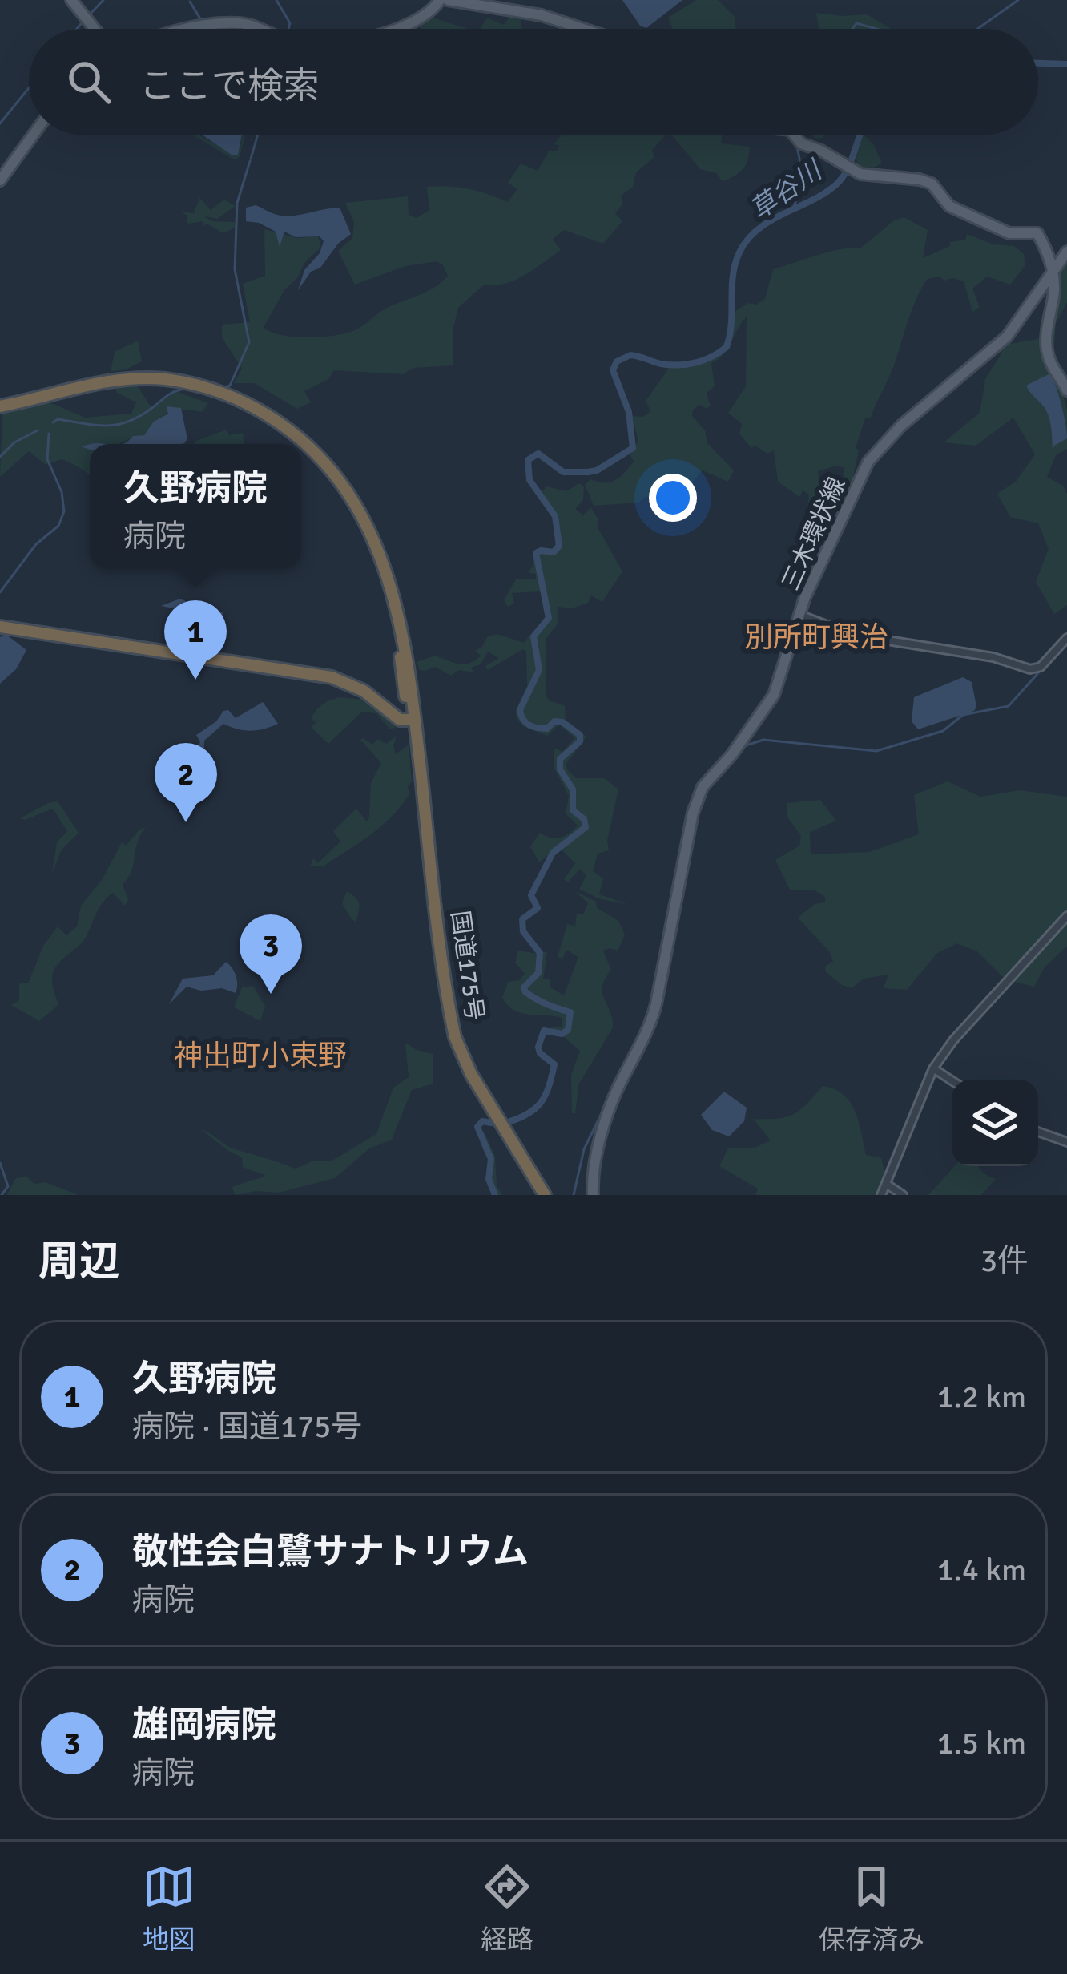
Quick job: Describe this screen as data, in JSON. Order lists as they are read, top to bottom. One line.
{"streets":{"highway":["国道175号"],"main road":["三木環状線"]},"districts":["別所町興治","神出町小束野"],"water":["草谷川"],"page":{"search":"ここで検索","popup":["久野病院","病院"],"pins":["1","2","3"],"heading":["周辺","3件"],"list":[{"mark":"1","name":"久野病院","note":"病院 · 国道175号","value":"1.2 km"},{"mark":"2","name":"敬性会白鷺サナトリウム","note":"病院","value":"1.4 km"},{"mark":"3","name":"雄岡病院","note":"病院","value":"1.5 km"}],"nav":["地図","経路","保存済み"]}}
